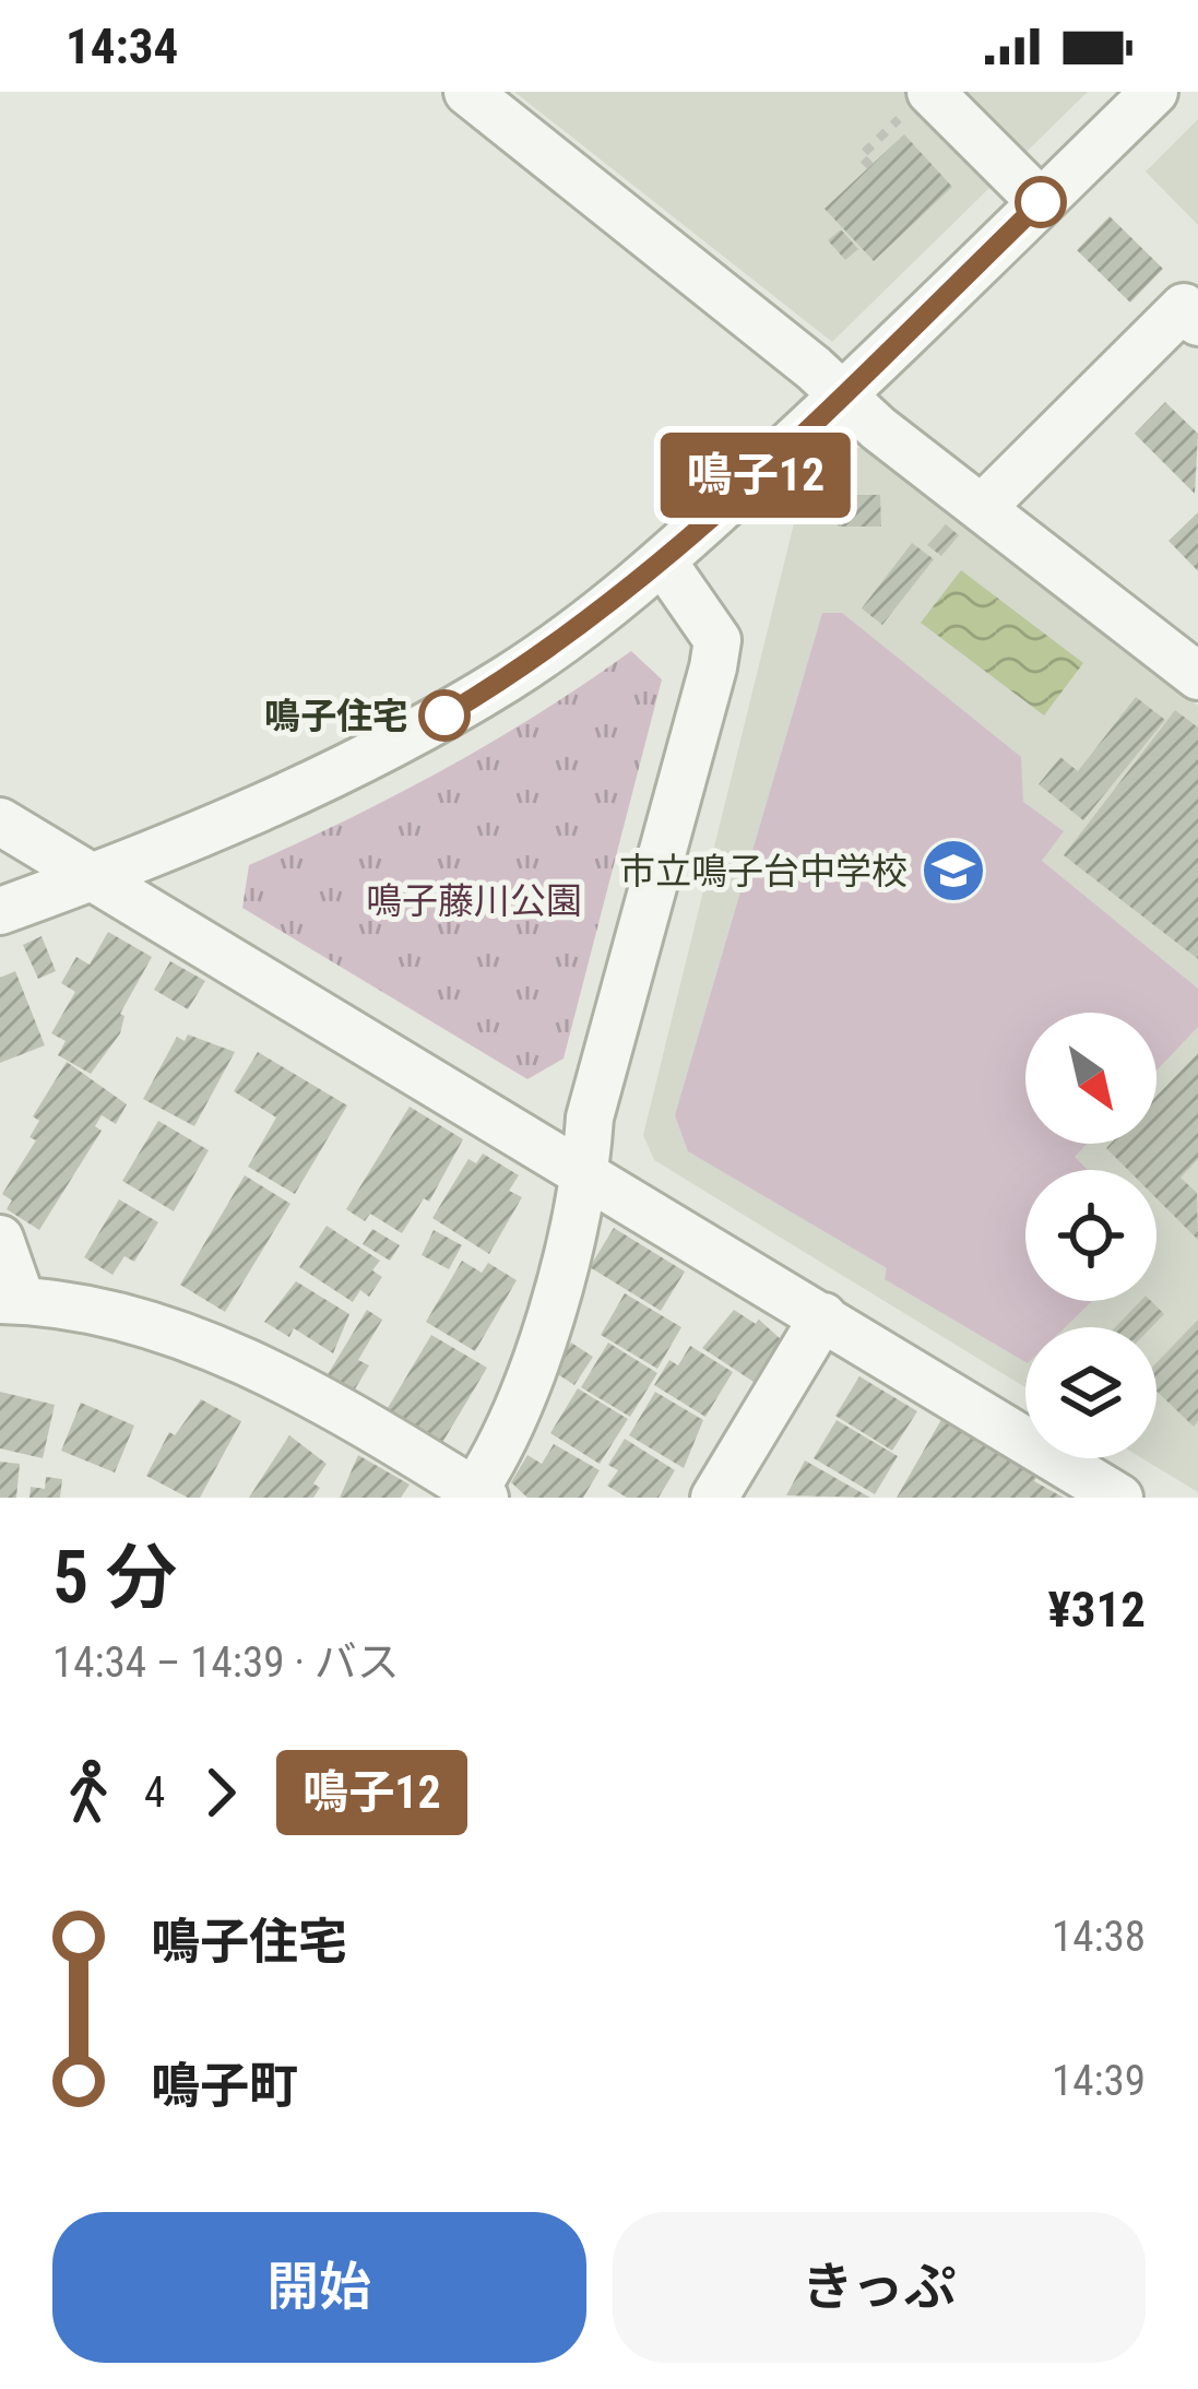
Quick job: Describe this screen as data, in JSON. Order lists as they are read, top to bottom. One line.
{"parks":["鳴子藤川公園"],"places":{"other":["鳴子住宅"],"school or university":["市立鳴子台中学校"]},"lines":["bus line 鳴子12"],"north":"bottom right","page":{"status":"14:34","on_map":"鳴子12","heading":["5 分","14:34 – 14:39 · バス","¥312"],"legs":["4","鳴子12"],"list":[{"name":"鳴子住宅","value":"14:38"},{"name":"鳴子町","value":"14:39"}],"buttons":["開始","きっぷ"]}}
